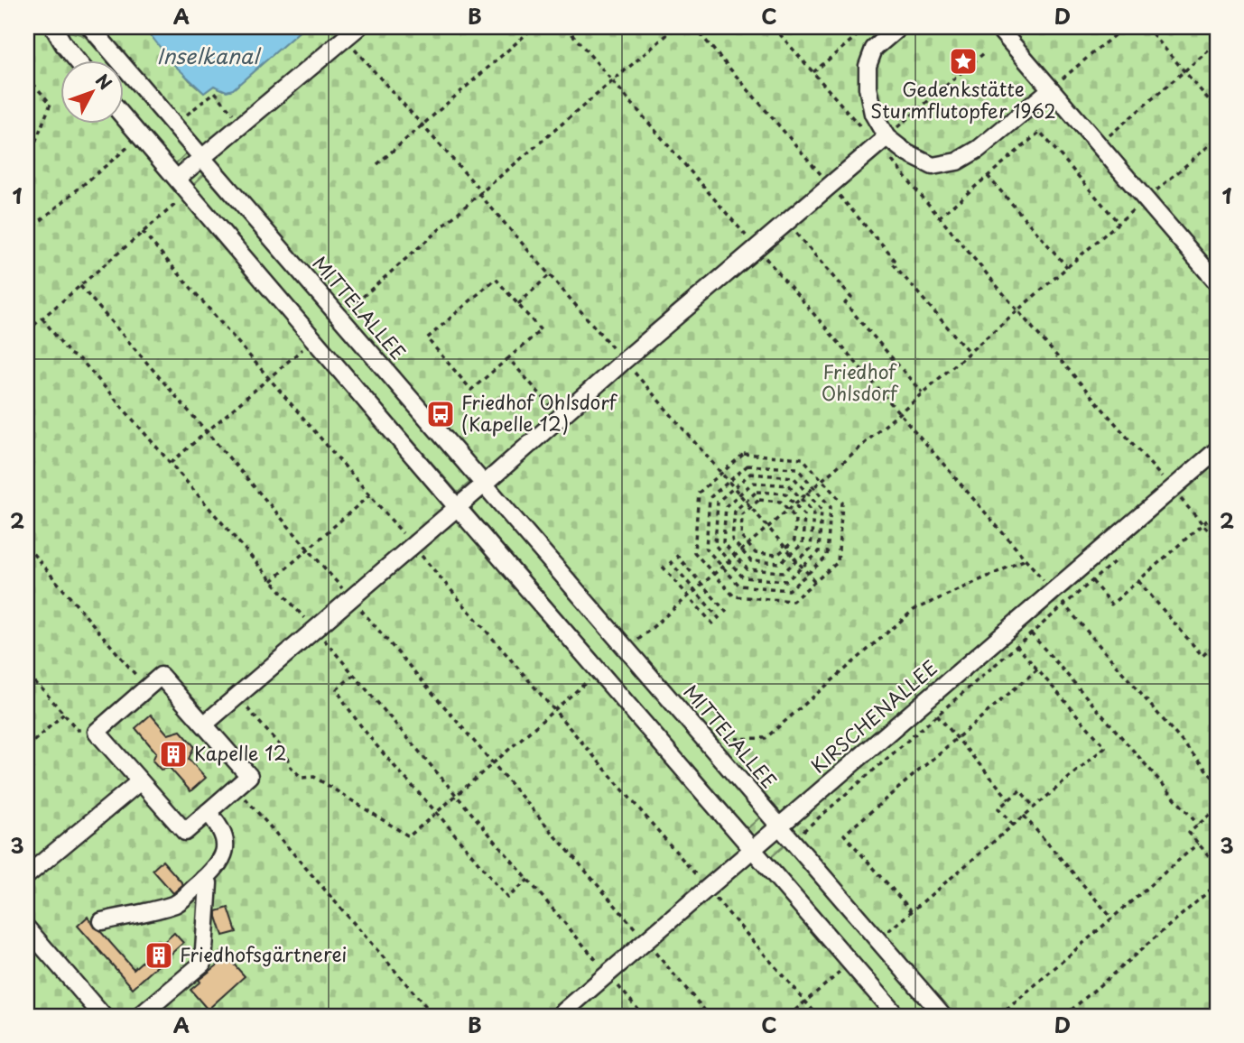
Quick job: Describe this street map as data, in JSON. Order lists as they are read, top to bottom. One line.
{"streets":{"street":["MITTELALLEE","KIRSCHENALLEE"]},"crossings":[["MITTELALLEE","KIRSCHENALLEE"]],"water":["Inselkanal"],"parks":["Friedhof Ohlsdorf"],"places":{"place":["Gedenkstätte Sturmflutopfer 1962"],"bus stop":["Friedhof Ohlsdorf (Kapelle 12)"],"building":["Kapelle 12","Friedhofsgärtnerei"]},"north":"top right","grid":{"columns":["A","B","C","D"],"rows":["1","2","3"]}}
